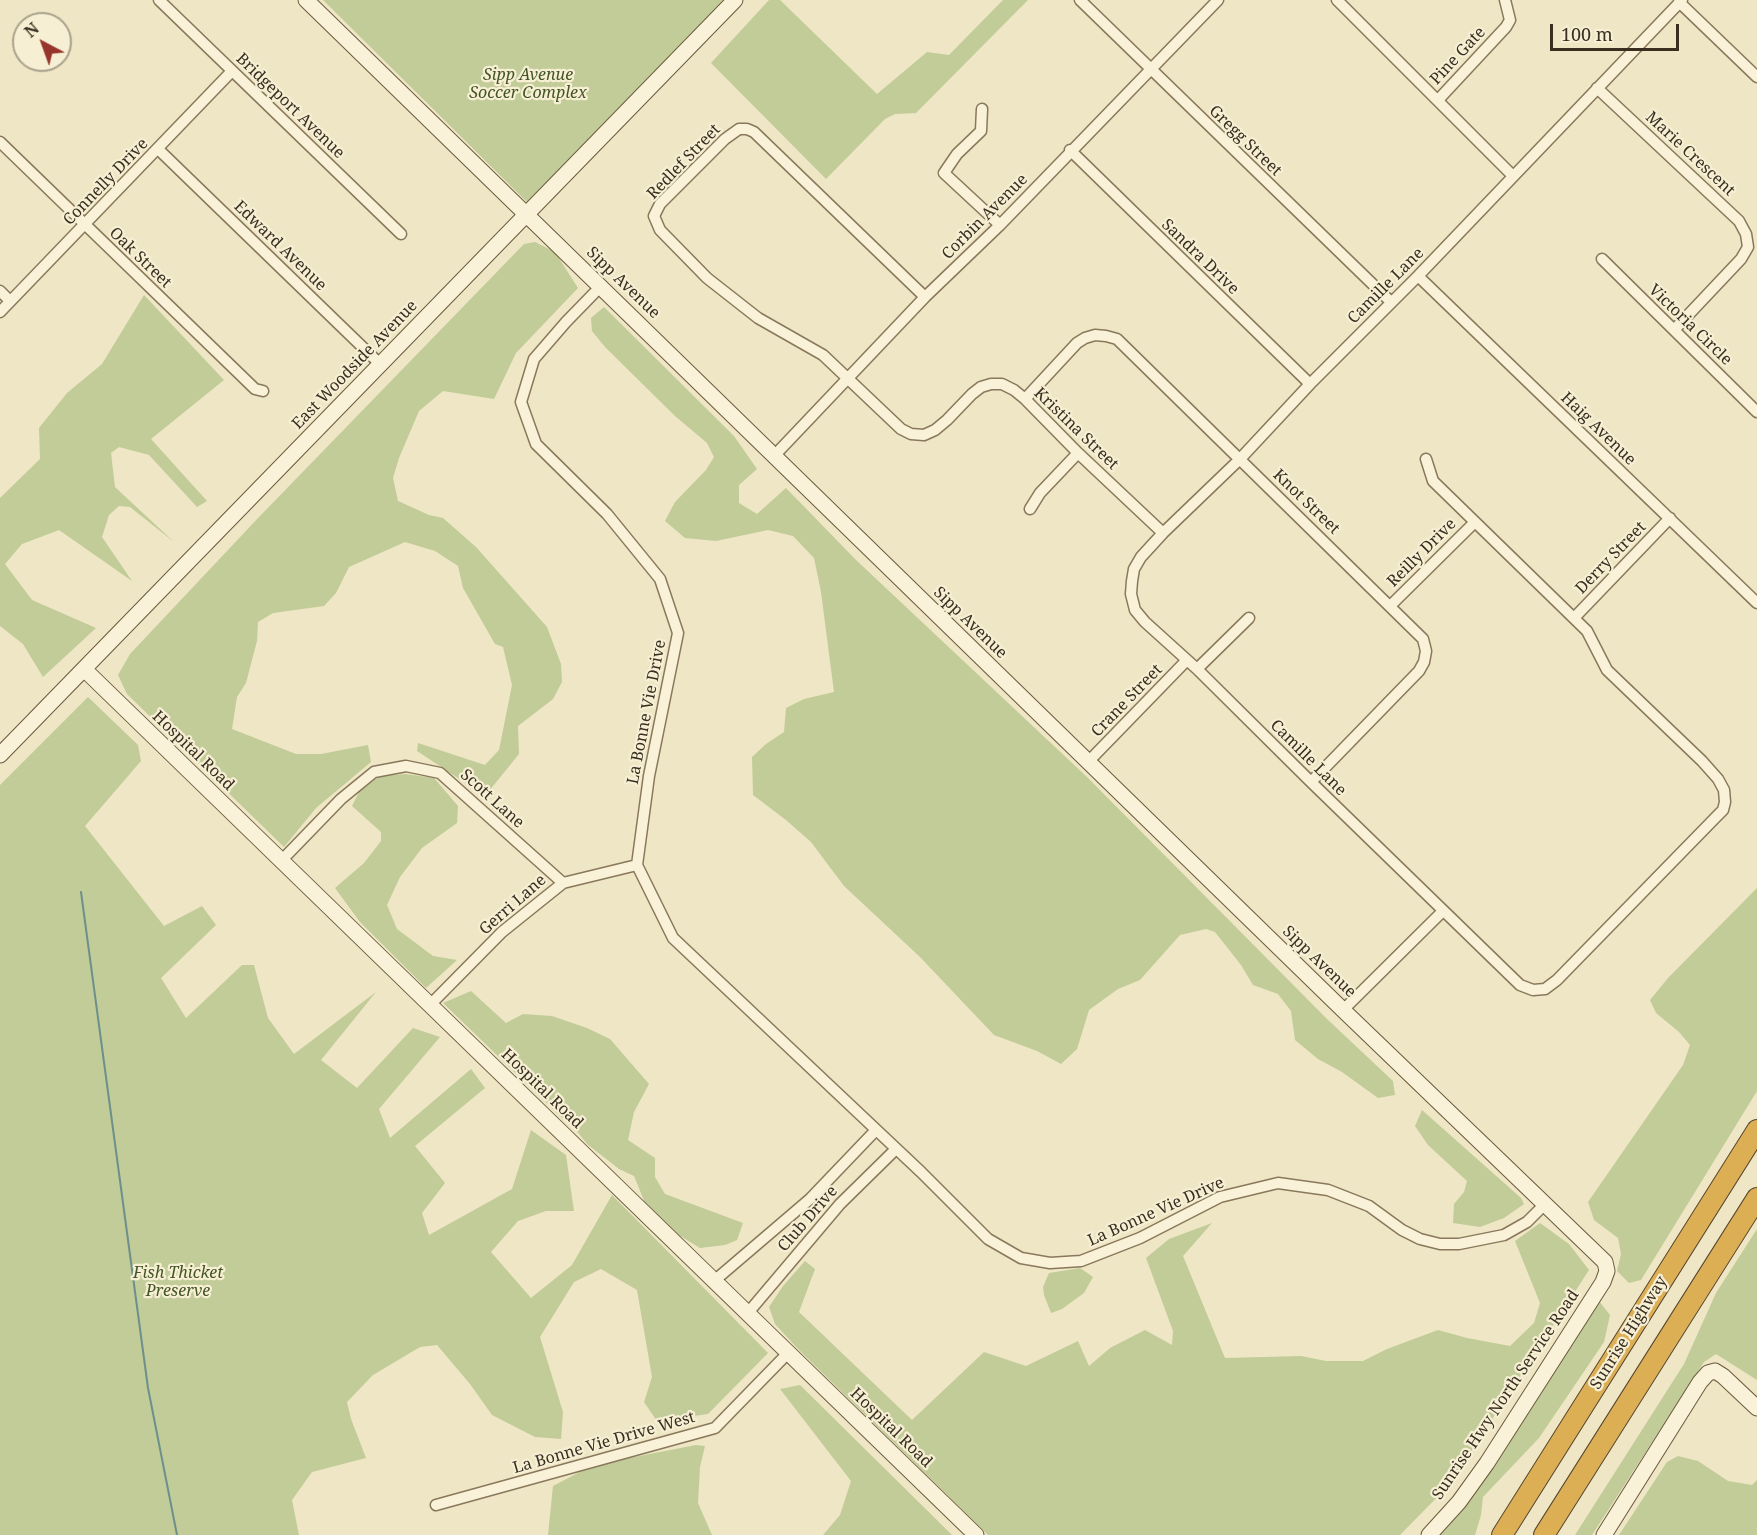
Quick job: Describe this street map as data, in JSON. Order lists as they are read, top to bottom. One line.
{"streets":{"highway":["Sunrise Highway"],"street":["Pine Gate","Bridgeport Avenue","Gregg Street","Marie Crescent","Redlef Street","Connelly Drive","Corbin Avenue","Edward Avenue","Sandra Drive","Oak Street","Sipp Avenue","Camille Lane","Victoria Circle","East Woodside Avenue","Kristina Street","Haig Avenue","Knot Street","Reilly Drive","Derry Street","Crane Street","La Bonne Vie Drive","Hospital Road","Scott Lane","Gerri Lane","Club Drive","Sunrise Hwy North Service Road","La Bonne Vie Drive West"]},"crossings":[["Bridgeport Avenue","Connelly Drive"],["Gregg Street","Corbin Avenue"],["Gregg Street","Camille Lane"],["Marie Crescent","Camille Lane"],["Marie Crescent","Victoria Circle"],["Redlef Street","Corbin Avenue"],["Redlef Street","Kristina Street"],["Connelly Drive","Edward Avenue"],["Connelly Drive","Oak Street"],["Corbin Avenue","Sandra Drive"],["Corbin Avenue","Sipp Avenue"],["Corbin Avenue","Kristina Street"],["Edward Avenue","East Woodside Avenue"],["Sandra Drive","Camille Lane"],["Sipp Avenue","East Woodside Avenue"],["Sipp Avenue","Crane Street"],["Sipp Avenue","La Bonne Vie Drive"],["Sipp Avenue","Sunrise Hwy North Service Road"],["Camille Lane","Kristina Street"],["Camille Lane","Haig Avenue"],["Camille Lane","Knot Street"],["Camille Lane","Reilly Drive"],["Camille Lane","Derry Street"],["Camille Lane","Crane Street"],["East Woodside Avenue","Hospital Road"],["Kristina Street","Knot Street"],["Haig Avenue","Derry Street"],["Knot Street","Reilly Drive"],["La Bonne Vie Drive","Gerri Lane"],["La Bonne Vie Drive","Club Drive"],["Hospital Road","Scott Lane"],["Hospital Road","Gerri Lane"],["Hospital Road","Club Drive"],["Hospital Road","La Bonne Vie Drive West"],["Scott Lane","Gerri Lane"]],"parks":["Sipp Avenue Soccer Complex","Fish Thicket Preserve"],"scale_bar":"100 m","north":"top left"}
